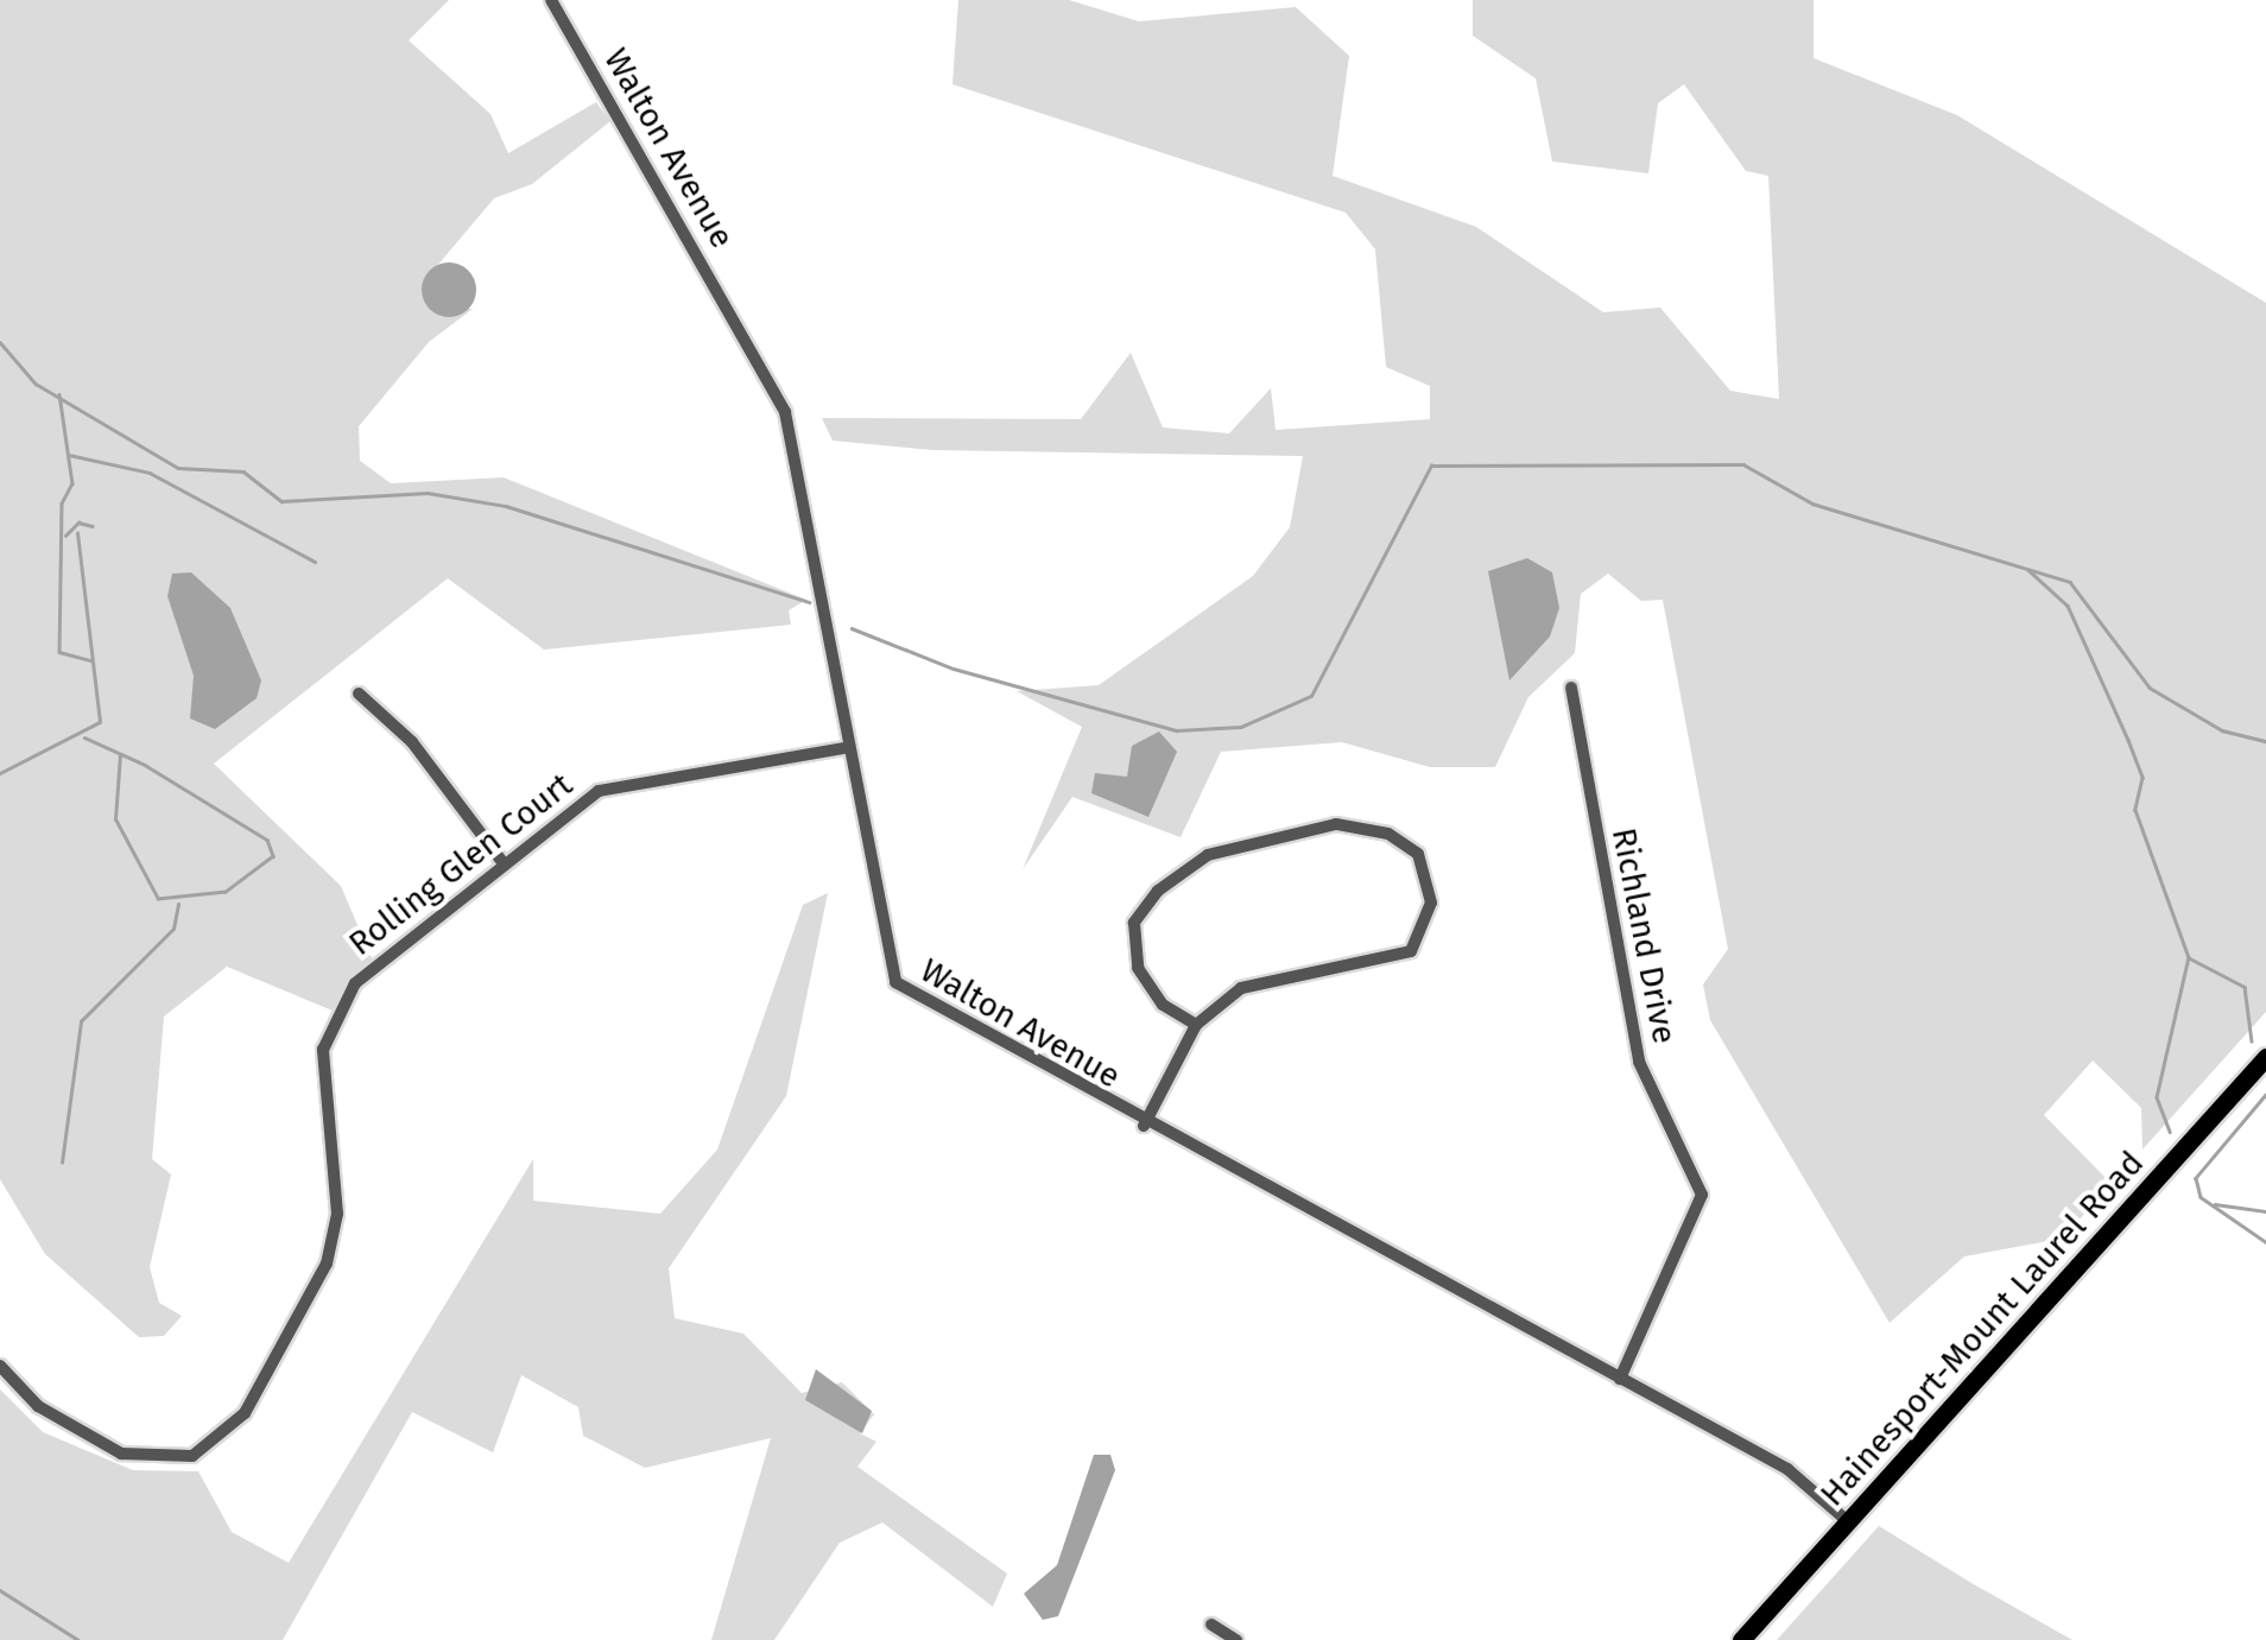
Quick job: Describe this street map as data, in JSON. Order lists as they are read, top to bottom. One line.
{"streets":{"main road":["Hainesport-Mount Laurel Road"],"street":["Walton Avenue","Rolling Glen Court","Richland Drive"]},"crossings":[["Walton Avenue","Rolling Glen Court"],["Walton Avenue","Richland Drive"],["Walton Avenue","Hainesport-Mount Laurel Road"]]}
